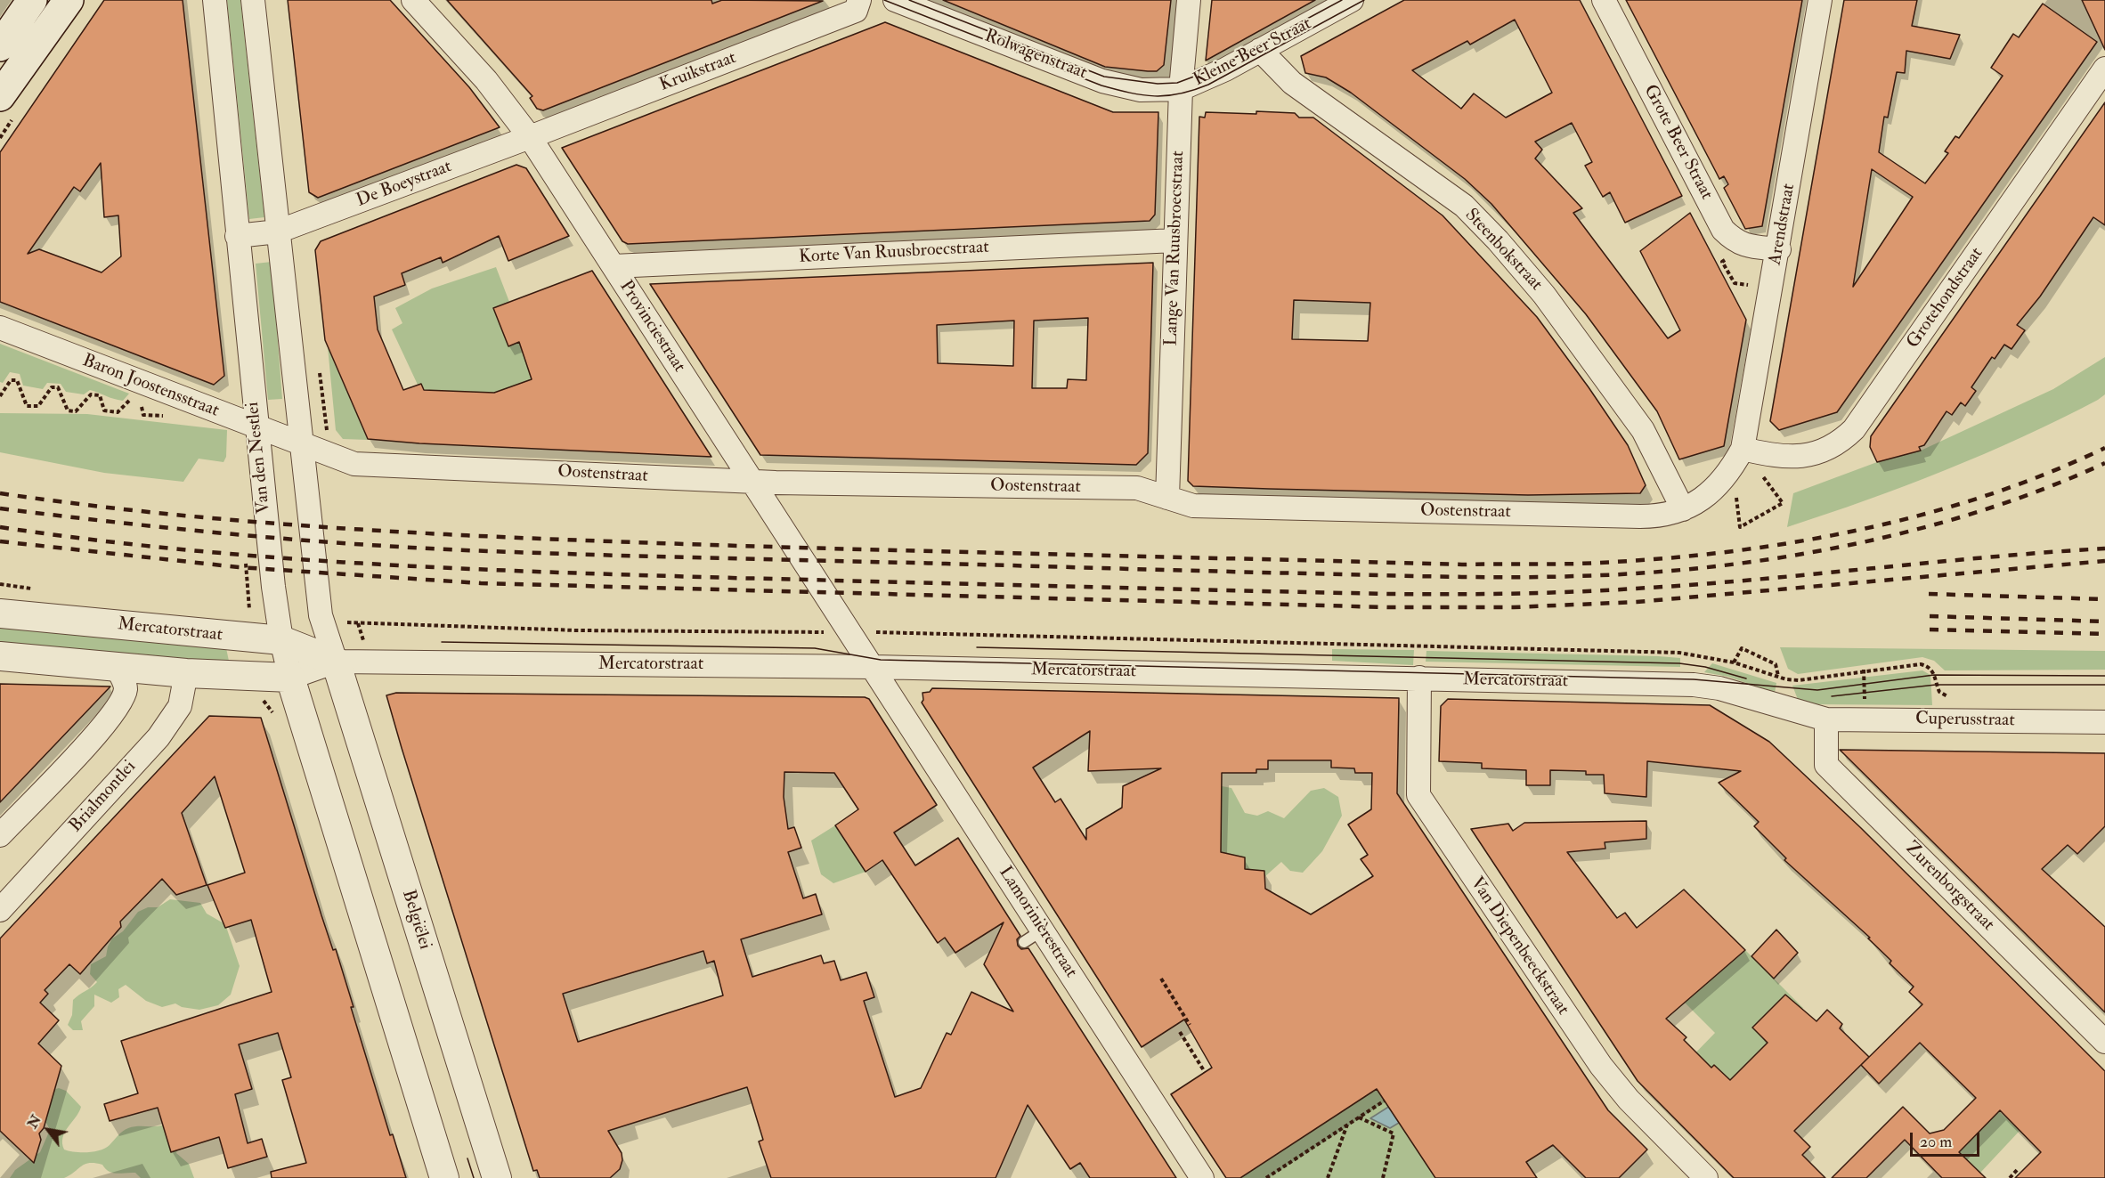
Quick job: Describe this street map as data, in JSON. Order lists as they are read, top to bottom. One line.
{"streets":{"street":["Kleine Beer Straat","Rolwagenstraat","Kruikstraat","Grote Beer Straat","De Boeystraat","Arendstraat","Lange Van Ruusbroecstraat","Steenbokstraat","Korte Van Ruusbroecstraat","Grotehondstraat","Provinciestraat","Baron Joostensstraat","Van den Nestlei","Oostenstraat","Mercatorstraat","Cuperusstraat","Brialmontlei","Zurenborgstraat","Belgiëlei","Lamorinièrestraat","Van Diepenbeeckstraat"]},"crossings":[["Kleine Beer Straat","Rolwagenstraat"],["Kleine Beer Straat","Lange Van Ruusbroecstraat"],["Kleine Beer Straat","Steenbokstraat"],["Rolwagenstraat","Lange Van Ruusbroecstraat"],["Kruikstraat","De Boeystraat"],["Kruikstraat","Provinciestraat"],["Grote Beer Straat","Arendstraat"],["De Boeystraat","Provinciestraat"],["Arendstraat","Grotehondstraat"],["Arendstraat","Oostenstraat"],["Lange Van Ruusbroecstraat","Korte Van Ruusbroecstraat"],["Lange Van Ruusbroecstraat","Oostenstraat"],["Steenbokstraat","Oostenstraat"],["Korte Van Ruusbroecstraat","Provinciestraat"],["Grotehondstraat","Oostenstraat"],["Provinciestraat","Oostenstraat"],["Provinciestraat","Mercatorstraat"],["Provinciestraat","Lamorinièrestraat"],["Baron Joostensstraat","Van den Nestlei"],["Baron Joostensstraat","Oostenstraat"],["Van den Nestlei","Mercatorstraat"],["Mercatorstraat","Cuperusstraat"],["Mercatorstraat","Brialmontlei"],["Mercatorstraat","Zurenborgstraat"],["Mercatorstraat","Belgiëlei"],["Mercatorstraat","Lamorinièrestraat"],["Mercatorstraat","Van Diepenbeeckstraat"],["Cuperusstraat","Zurenborgstraat"]],"scale_bar":"20 m","north":"top left"}
